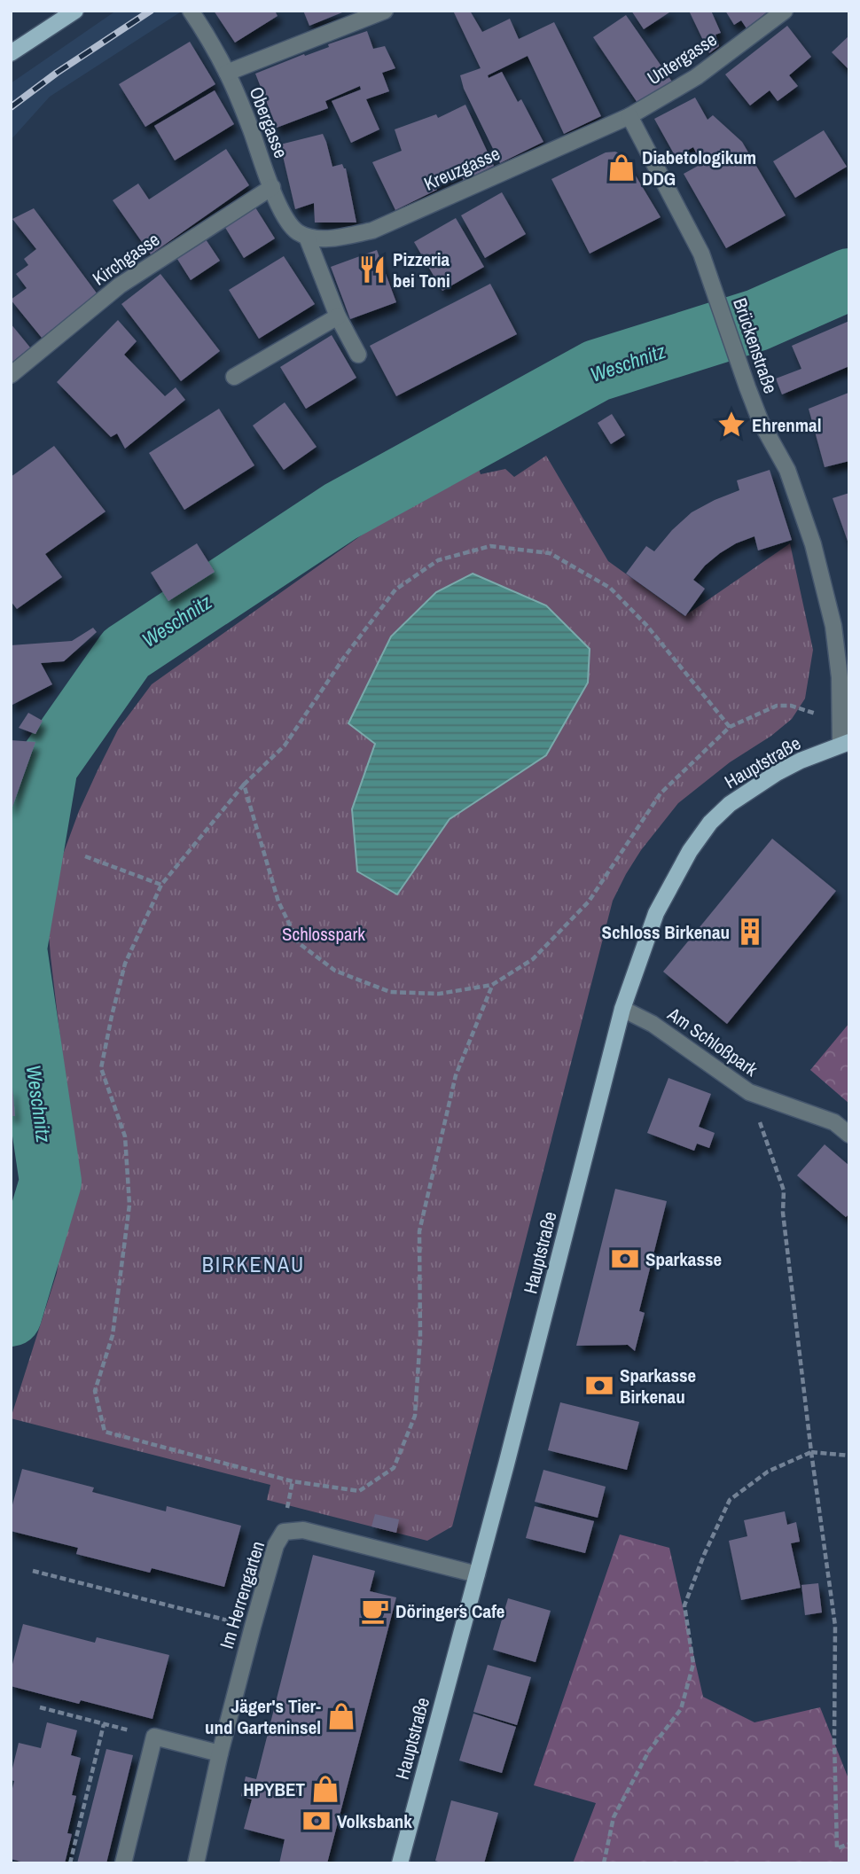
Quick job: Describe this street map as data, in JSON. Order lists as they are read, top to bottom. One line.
{"streets":{"main road":["Hauptstraße"],"street":["Untergasse","Obergasse","Kreuzgasse","Kirchgasse","Brückenstraße","Am Schloßpark","Im Herrengarten"]},"crossings":[["Untergasse","Kreuzgasse"],["Untergasse","Brückenstraße"],["Obergasse","Kirchgasse"],["Kreuzgasse","Brückenstraße"],["Brückenstraße","Hauptstraße"],["Hauptstraße","Am Schloßpark"],["Hauptstraße","Im Herrengarten"]],"districts":["BIRKENAU"],"water":["Weschnitz"],"parks":["Schlosspark"],"places":{"shop":["Diabetologikum DDG","Jäger's Tier- und Garteninsel","HPYBET"],"restaurant":["Pizzeria bei Toni"],"place":["Ehrenmal"],"building":["Schloss Birkenau"],"bank":["Sparkasse","Sparkasse Birkenau","Volksbank"],"cafe":["Döringer´s Cafe"]}}
